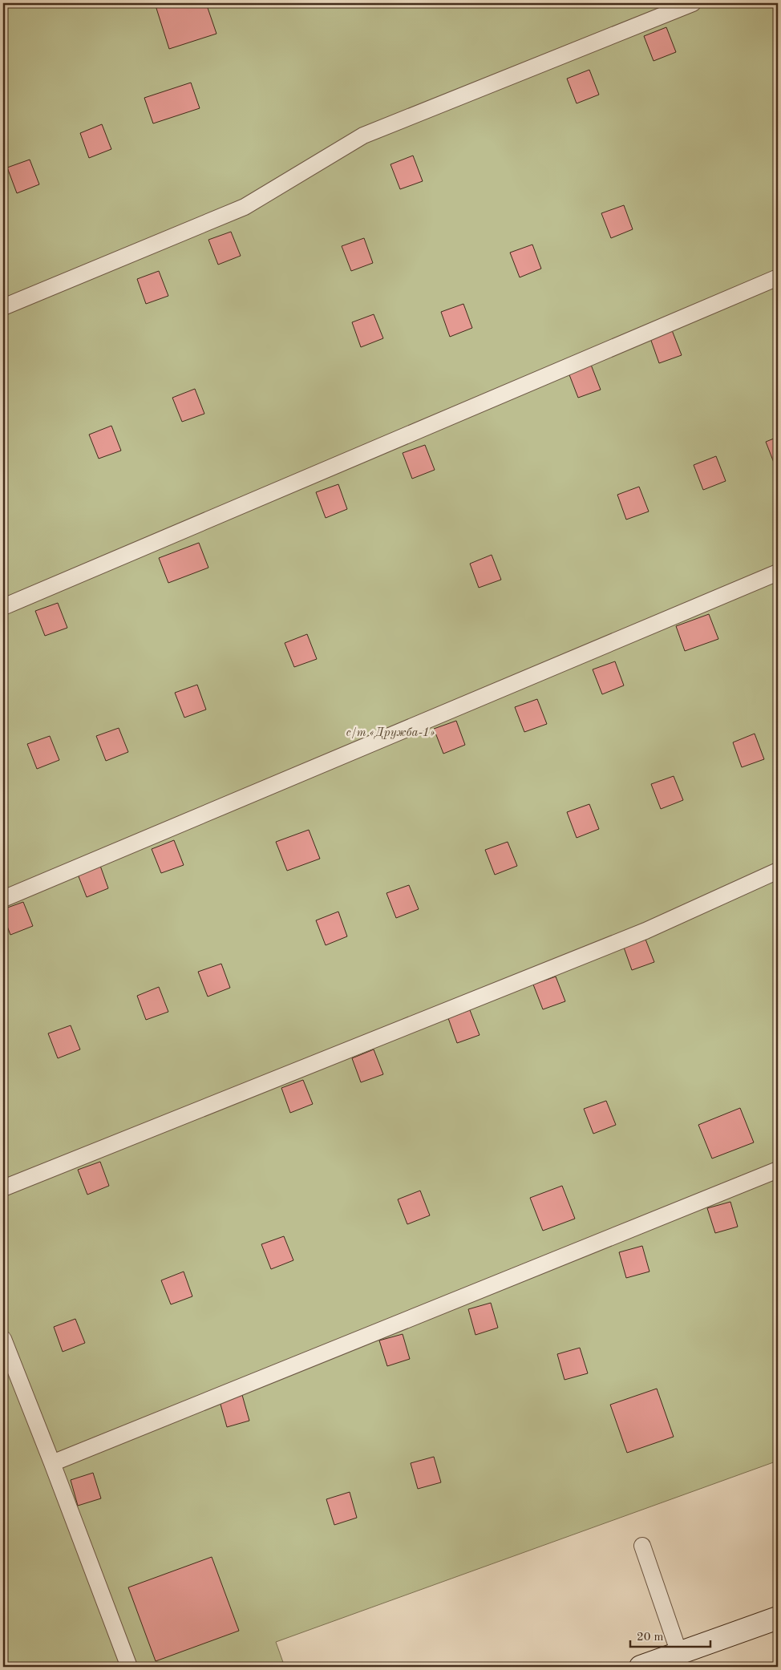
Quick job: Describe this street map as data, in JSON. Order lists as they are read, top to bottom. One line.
{"parks":["с/т «Дружба-1»"],"scale_bar":"20 m"}
